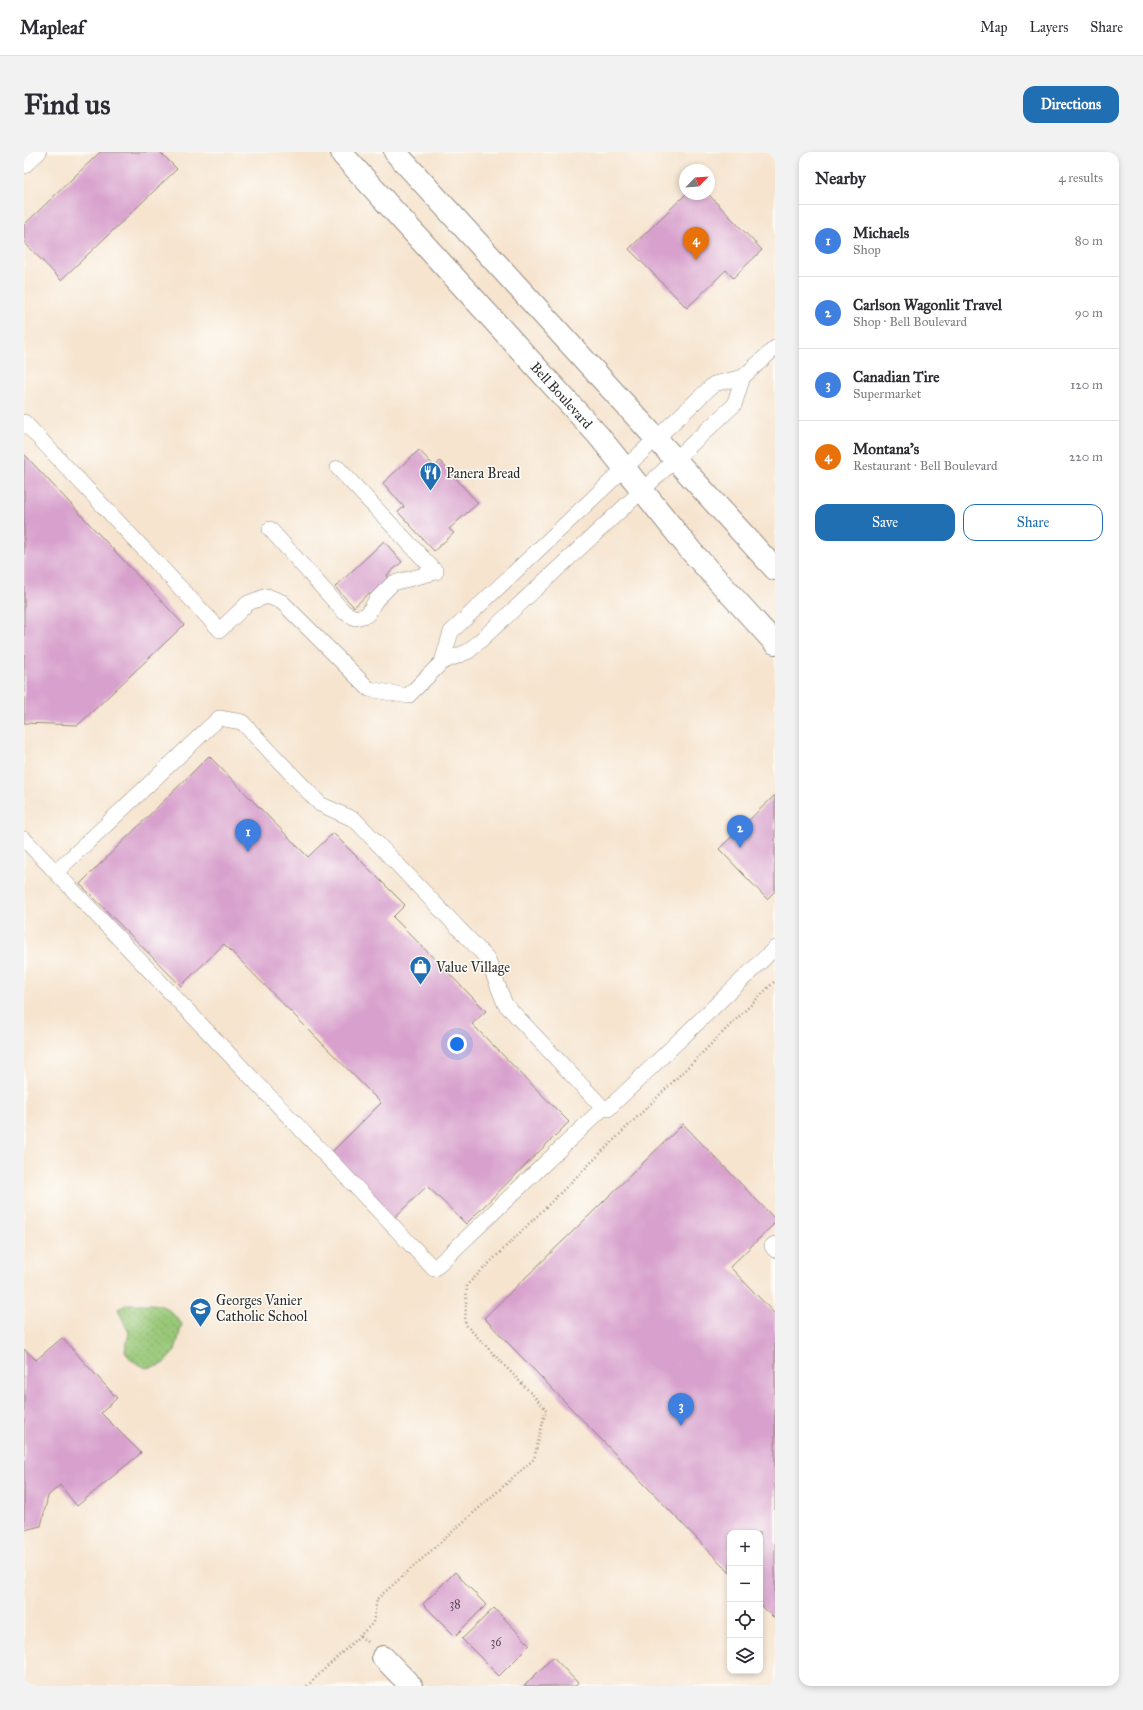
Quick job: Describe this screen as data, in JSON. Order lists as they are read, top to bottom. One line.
{"streets":{"main road":["Bell Boulevard"]},"places":{"restaurant":["Panera Bread"],"shop":["Value Village"],"school or university":["Georges Vanier Catholic School"]},"house_numbers":["38","36"],"north":"top right","page":{"header":"Mapleaf","nav":["Map","Layers","Share"],"buttons":["Directions",["Save","Share"]],"title":"Find us","heading":["Nearby","4 results"],"list":[{"mark":"1","name":"Michaels","note":"Shop","value":"80 m"},{"mark":"2","name":"Carlson Wagonlit Travel","note":"Shop · Bell Boulevard","value":"90 m"},{"mark":"3","name":"Canadian Tire","note":"Supermarket","value":"120 m"},{"mark":"4","name":"Montana's","note":"Restaurant · Bell Boulevard","value":"220 m"}],"pins":["4","2","1","3"],"map_buttons":["+","−"]}}
